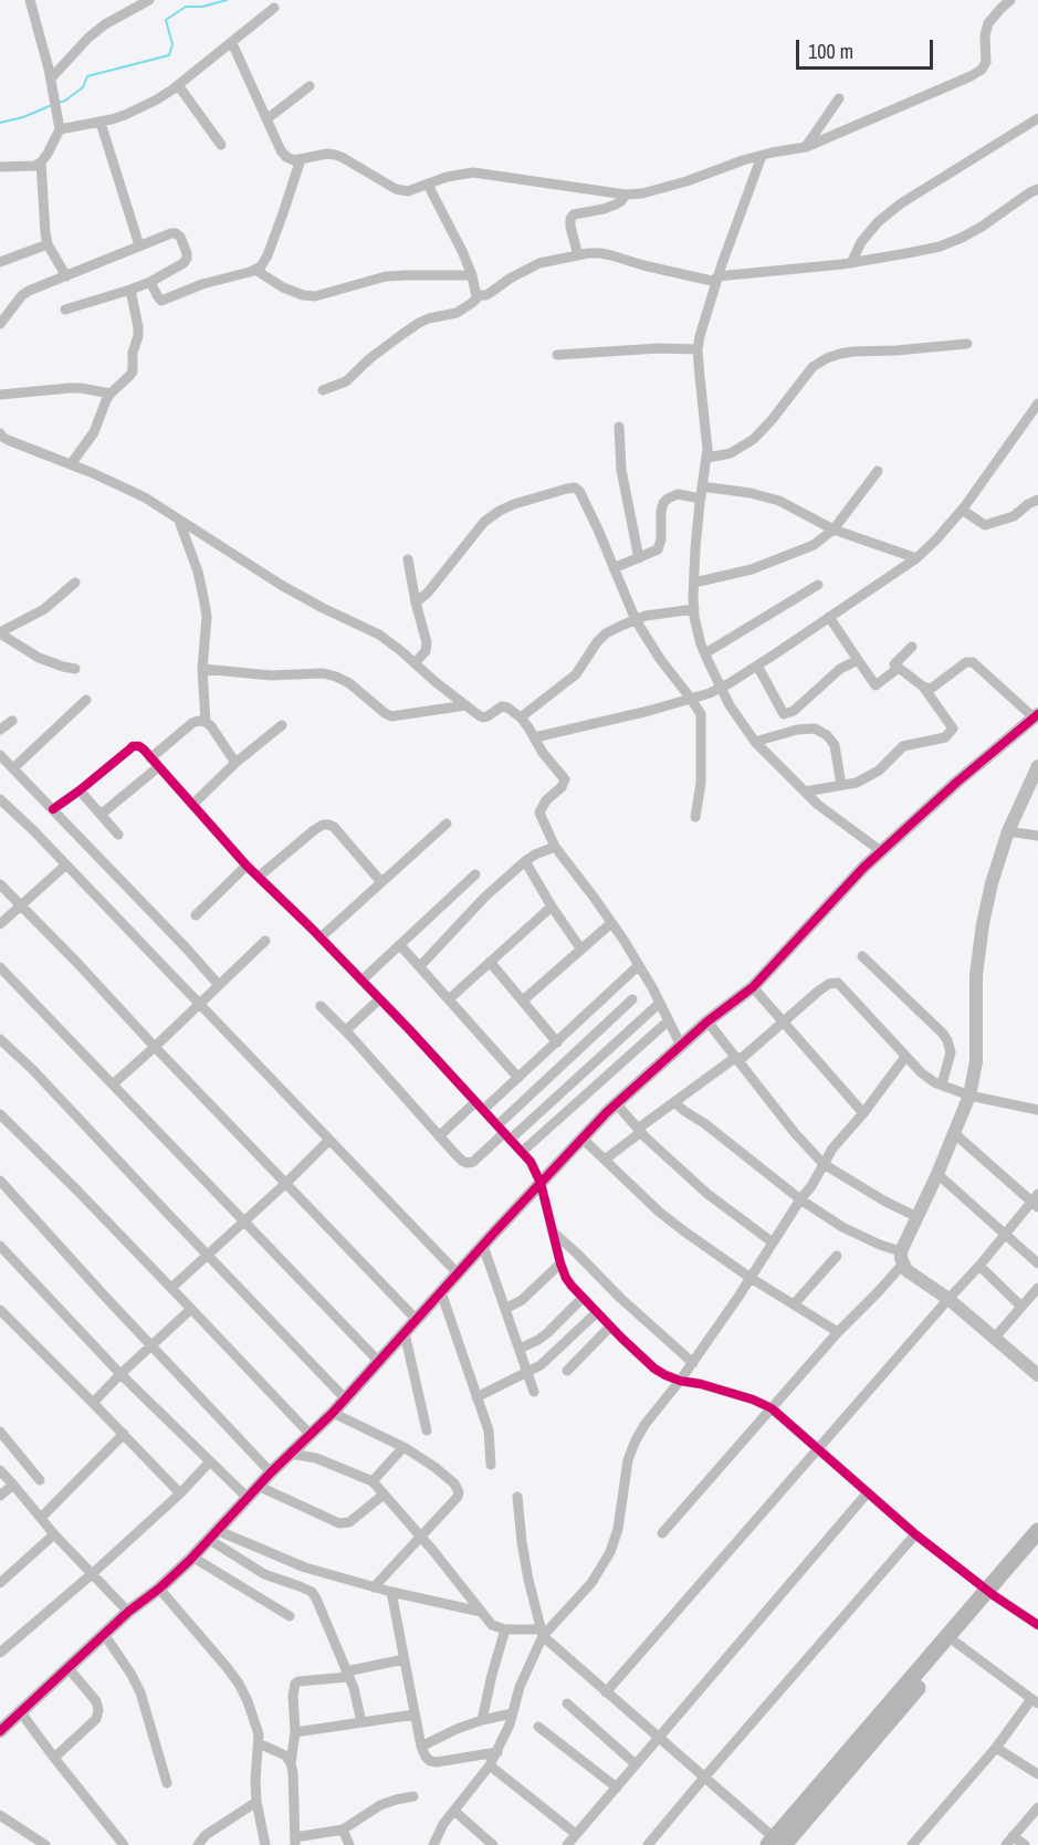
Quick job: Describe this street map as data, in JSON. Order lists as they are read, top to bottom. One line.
{"scale_bar":"100 m"}
